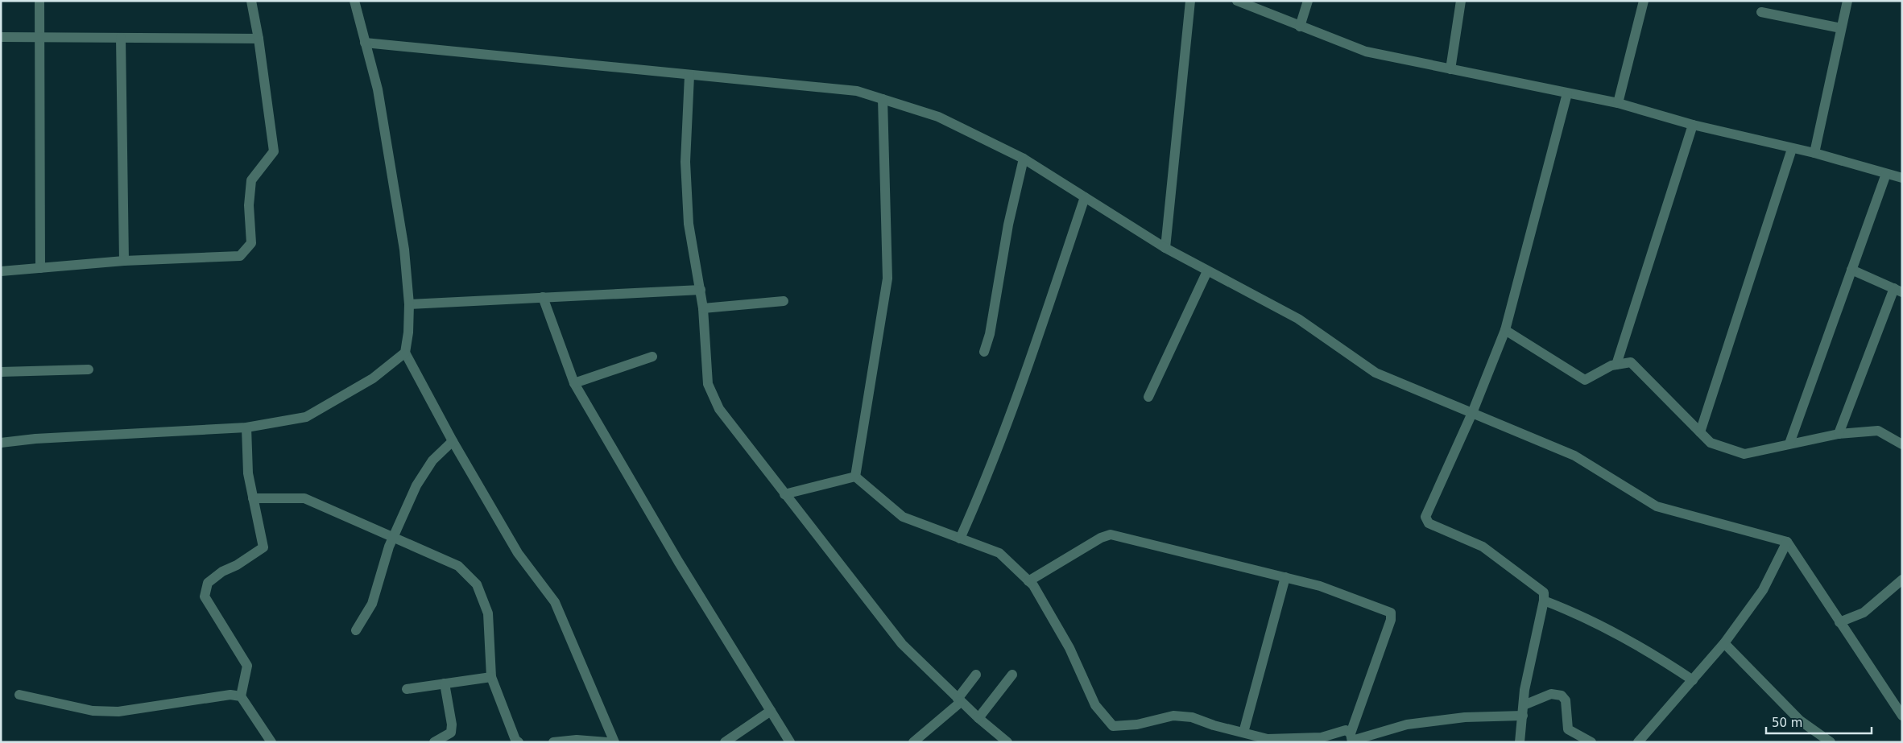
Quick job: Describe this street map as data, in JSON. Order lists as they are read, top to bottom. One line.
{"scale_bar":"50 m"}
